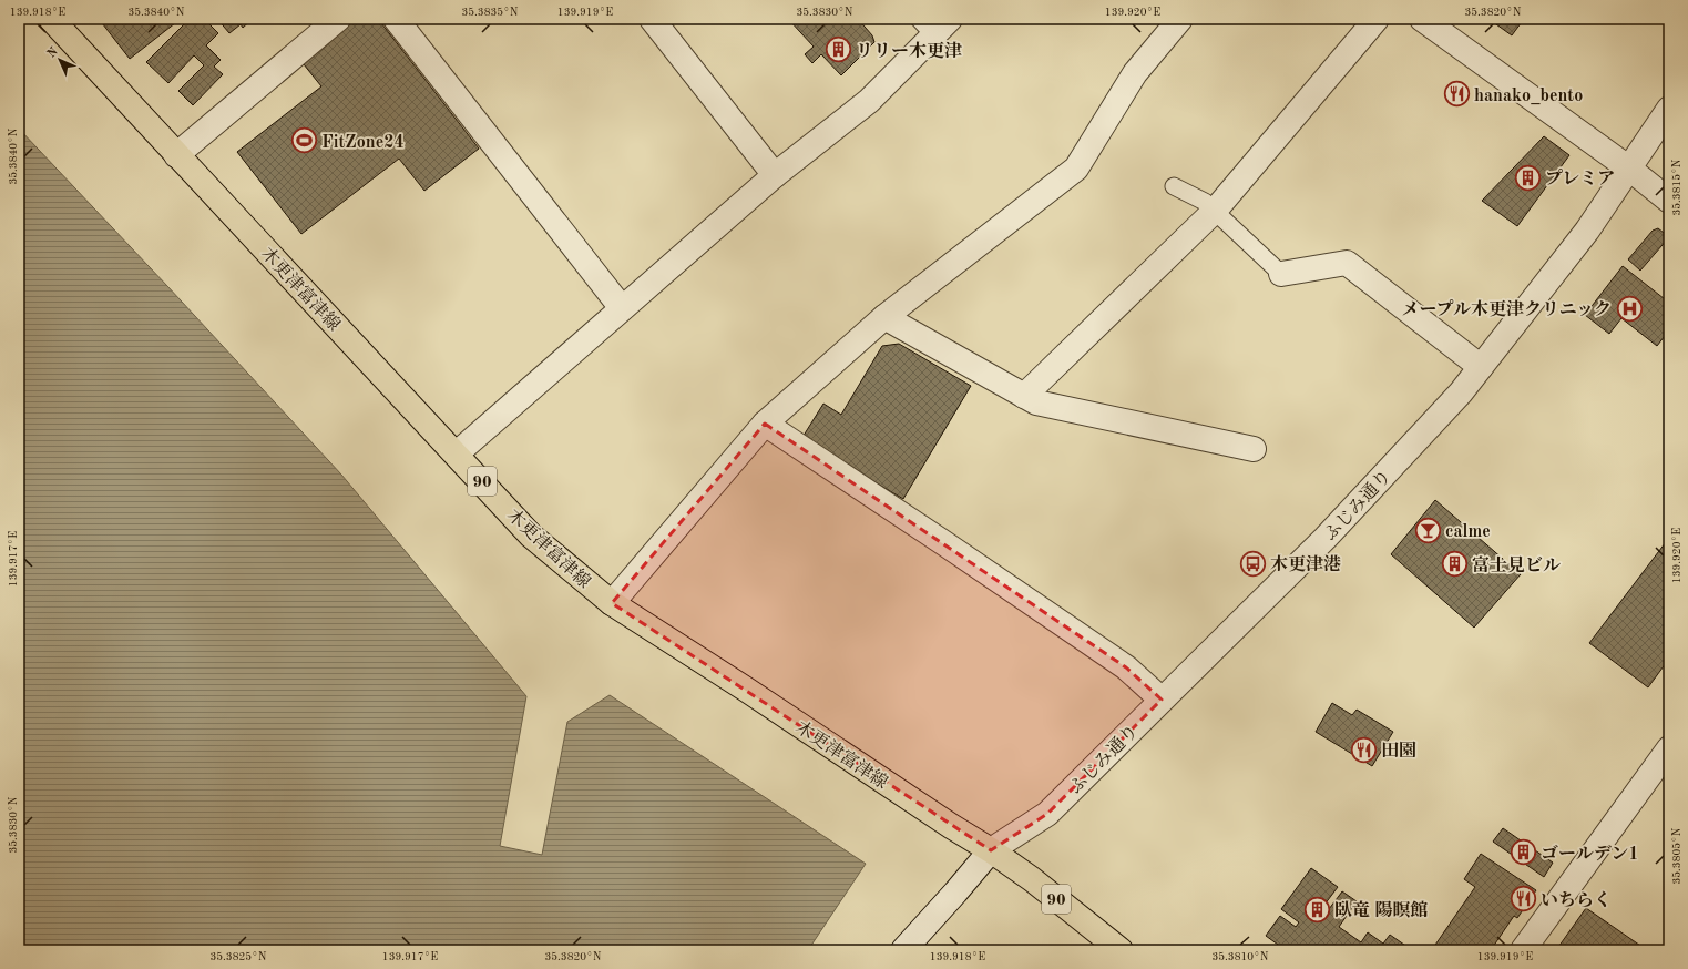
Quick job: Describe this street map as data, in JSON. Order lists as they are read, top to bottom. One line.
{"streets":{"main road":["木更津富津線","90"],"street":["ふじみ通り"]},"crossings":[["木更津富津線","ふじみ通り"]],"places":{"building":["リリー木更津","プレミア","富士見ビル","ゴールデン1","臥竜 陽瞑館"],"restaurant":["hanako_bento","田園","いちらく"],"sports":["FitZone24"],"hospital":["メープル木更津クリニック"],"bar":["calme"],"bus stop":["木更津港"]},"north":"top left","coordinates":["139.918°E","35.3840°N","35.3835°N","139.919°E","35.3830°N","139.920°E","35.3820°N","35.3815°N","139.917°E","35.3805°N","35.3825°N","35.3810°N"]}
